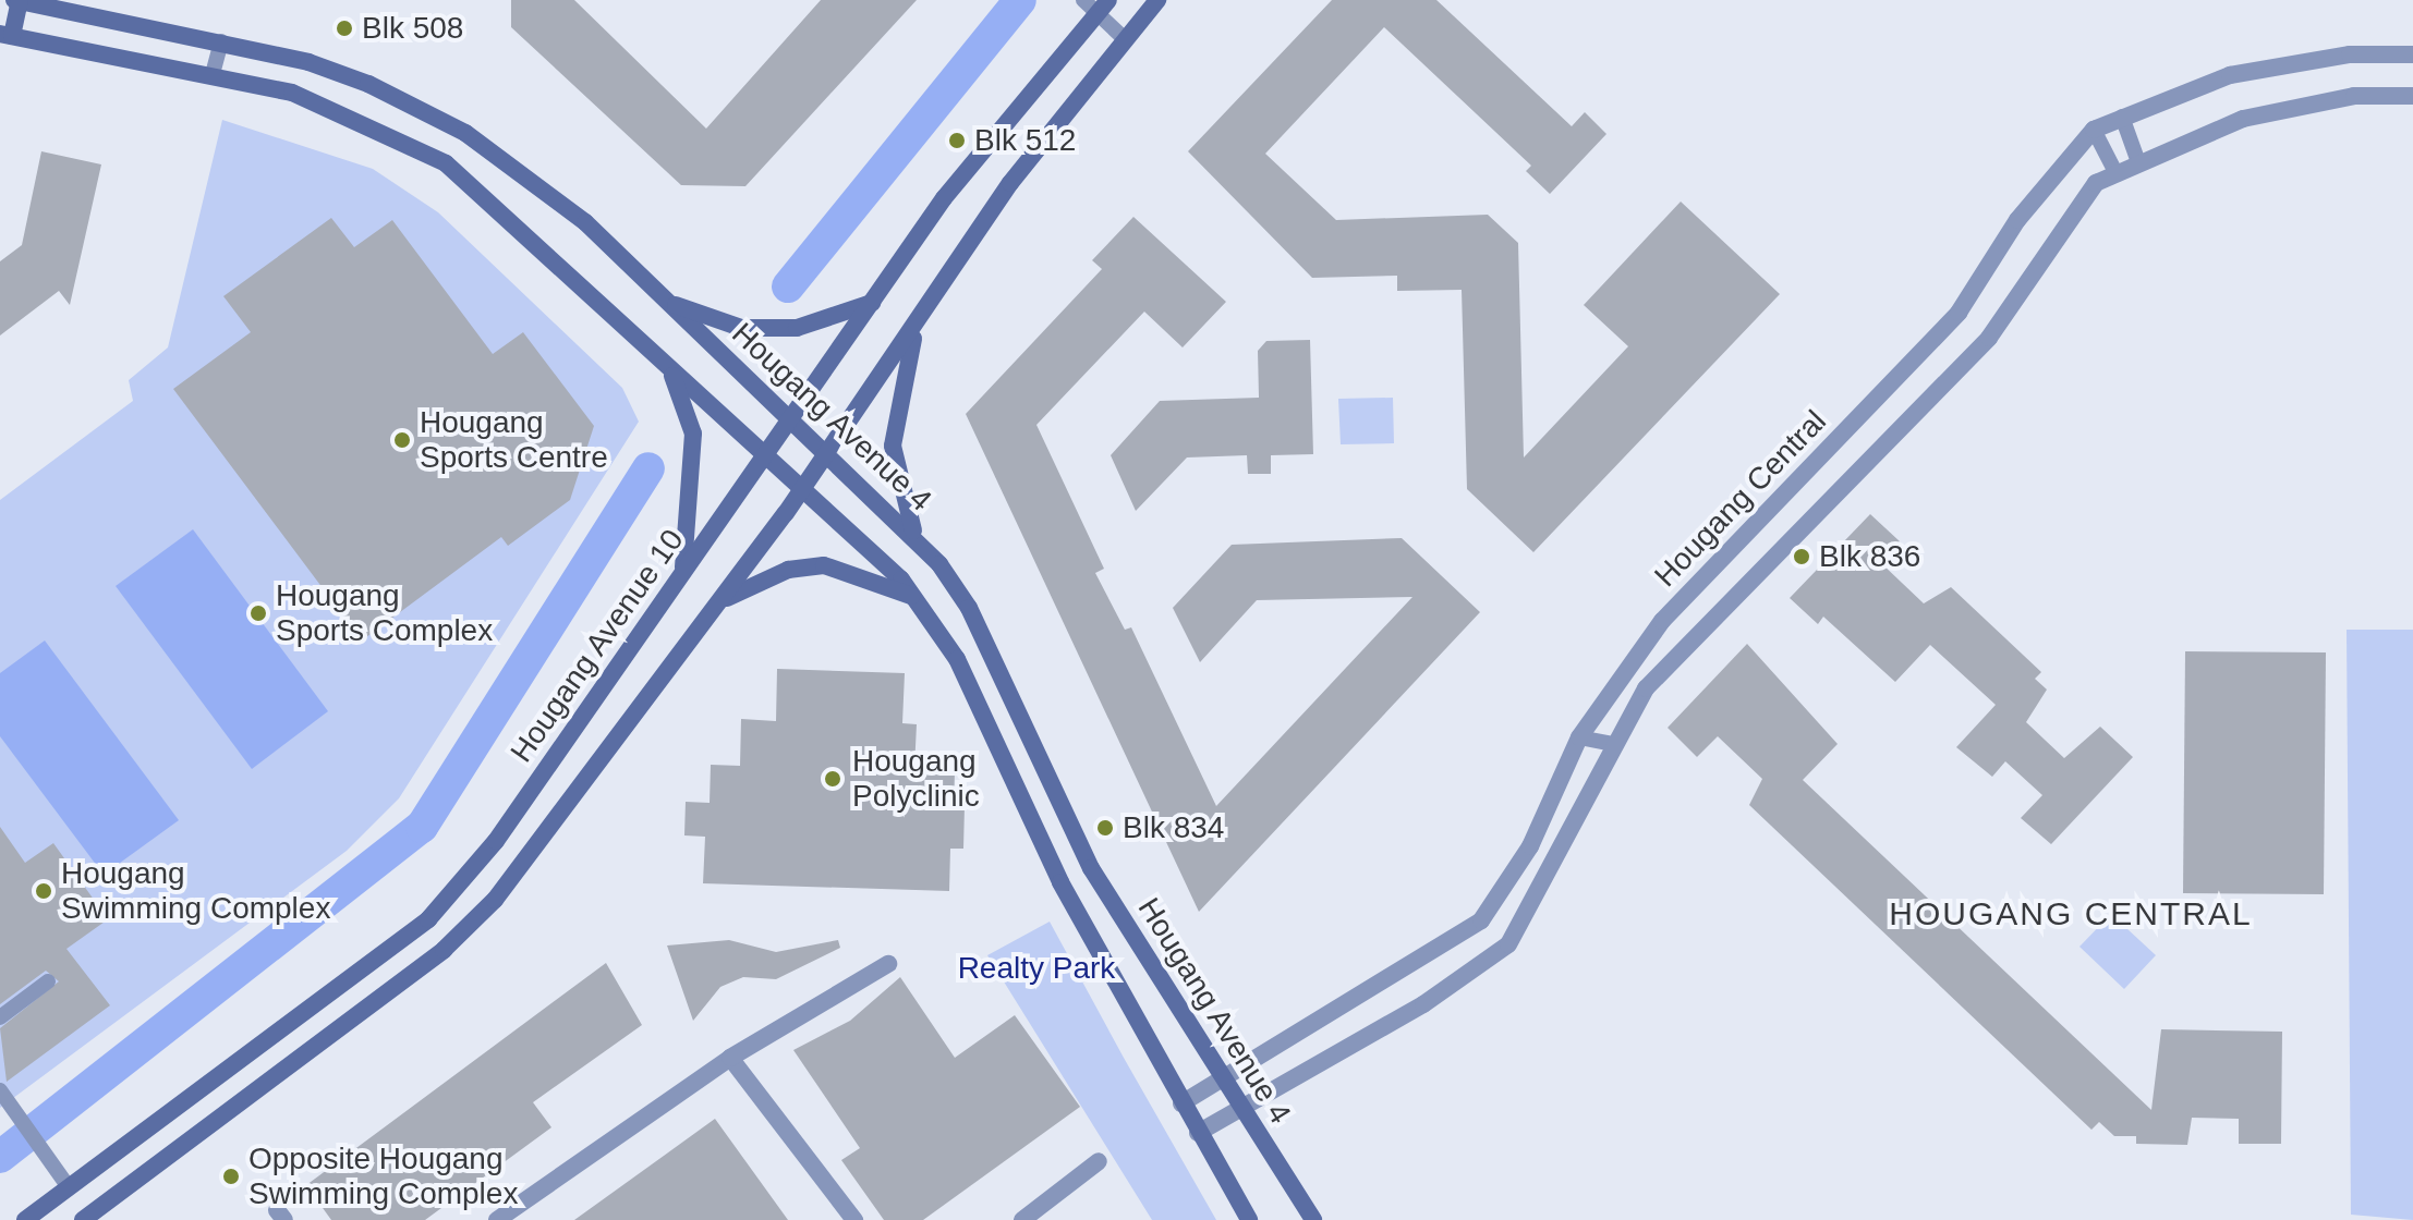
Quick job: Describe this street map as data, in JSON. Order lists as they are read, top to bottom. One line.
{"streets":{"main road":["Hougang Avenue 4","Hougang Avenue 10"],"street":["Hougang Central"]},"crossings":[["Hougang Avenue 4","Hougang Central"],["Hougang Avenue 4","Hougang Avenue 10"]],"districts":["HOUGANG CENTRAL"],"parks":["Realty Park"],"places":["Blk 508","Blk 512","Hougang Sports Centre","Blk 836","Hougang Sports Complex","Hougang Polyclinic","Blk 834","Hougang Swimming Complex","Opposite Hougang Swimming Complex"]}
